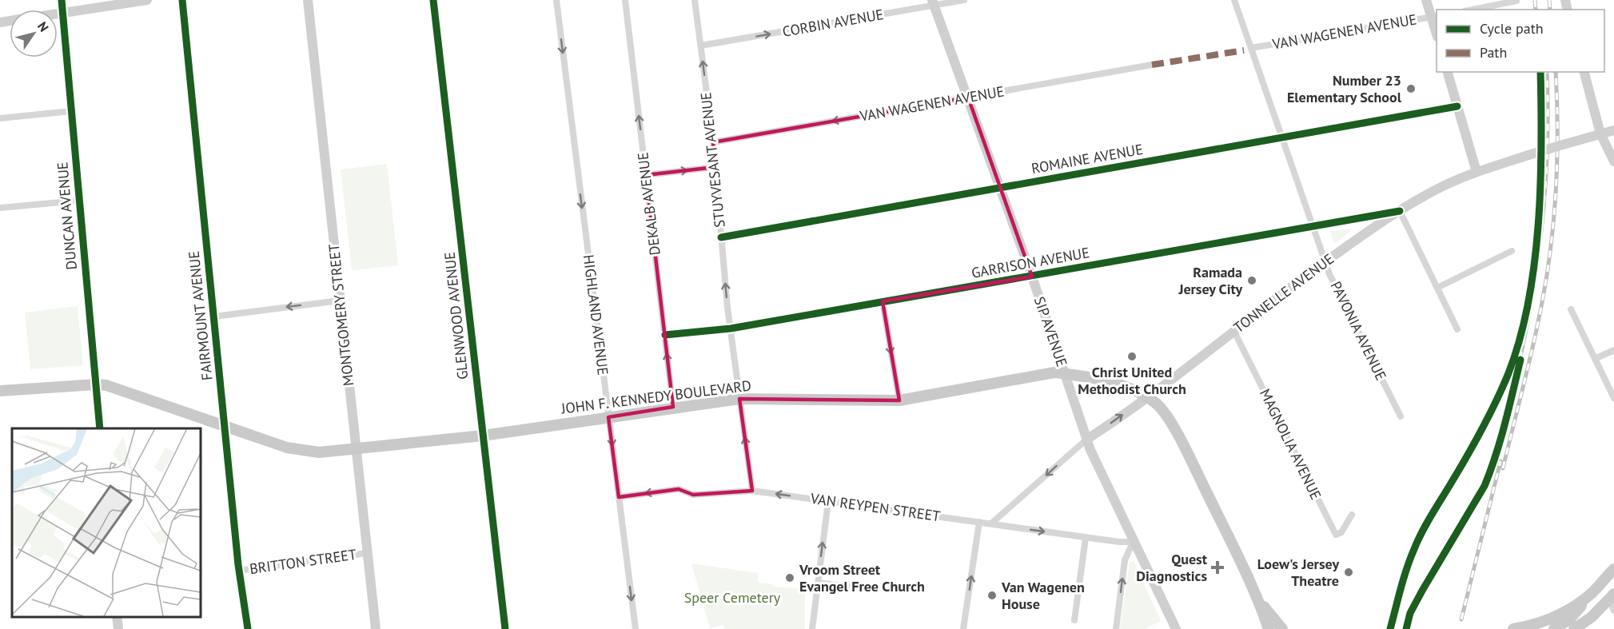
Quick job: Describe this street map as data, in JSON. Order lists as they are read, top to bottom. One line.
{"streets":{"main road":["JOHN F. KENNEDY BOULEVARD"],"street":["CORBIN AVENUE","VAN WAGENEN AVENUE","ROMAINE AVENUE","STUYVESANT AVENUE","DEKALB AVENUE","DUNCAN AVENUE","GARRISON AVENUE","TONNELLE AVENUE","MONTGOMERY STREET","HIGHLAND AVENUE","FAIRMOUNT AVENUE","GLENWOOD AVENUE","PAVONIA AVENUE","SIP AVENUE","MAGNOLIA AVENUE","VAN REYPEN STREET","BRITTON STREET"]},"crossings":[["CORBIN AVENUE","STUYVESANT AVENUE"],["CORBIN AVENUE","SIP AVENUE"],["VAN WAGENEN AVENUE","STUYVESANT AVENUE"],["VAN WAGENEN AVENUE","PAVONIA AVENUE"],["VAN WAGENEN AVENUE","SIP AVENUE"],["ROMAINE AVENUE","STUYVESANT AVENUE"],["ROMAINE AVENUE","PAVONIA AVENUE"],["ROMAINE AVENUE","SIP AVENUE"],["STUYVESANT AVENUE","GARRISON AVENUE"],["STUYVESANT AVENUE","JOHN F. KENNEDY BOULEVARD"],["STUYVESANT AVENUE","VAN REYPEN STREET"],["DEKALB AVENUE","GARRISON AVENUE"],["DEKALB AVENUE","JOHN F. KENNEDY BOULEVARD"],["DUNCAN AVENUE","JOHN F. KENNEDY BOULEVARD"],["GARRISON AVENUE","TONNELLE AVENUE"],["GARRISON AVENUE","PAVONIA AVENUE"],["GARRISON AVENUE","SIP AVENUE"],["TONNELLE AVENUE","PAVONIA AVENUE"],["TONNELLE AVENUE","SIP AVENUE"],["TONNELLE AVENUE","JOHN F. KENNEDY BOULEVARD"],["TONNELLE AVENUE","MAGNOLIA AVENUE"],["TONNELLE AVENUE","VAN REYPEN STREET"],["MONTGOMERY STREET","JOHN F. KENNEDY BOULEVARD"],["MONTGOMERY STREET","BRITTON STREET"],["HIGHLAND AVENUE","JOHN F. KENNEDY BOULEVARD"],["HIGHLAND AVENUE","VAN REYPEN STREET"],["FAIRMOUNT AVENUE","JOHN F. KENNEDY BOULEVARD"],["FAIRMOUNT AVENUE","BRITTON STREET"],["GLENWOOD AVENUE","JOHN F. KENNEDY BOULEVARD"],["SIP AVENUE","JOHN F. KENNEDY BOULEVARD"],["SIP AVENUE","VAN REYPEN STREET"]],"one_way":["CORBIN AVENUE","VAN WAGENEN AVENUE","STUYVESANT AVENUE","DEKALB AVENUE","HIGHLAND AVENUE"],"parks":["Speer Cemetery"],"places":{"other":["Number 23 Elementary School","Ramada Jersey City","Christ United Methodist Church","Loew's Jersey Theatre","Vroom Street Evangel Free Church","Van Wagenen House"],"health":["Quest Diagnostics"]},"legend":["Cycle path","Path"],"north":"top right"}
